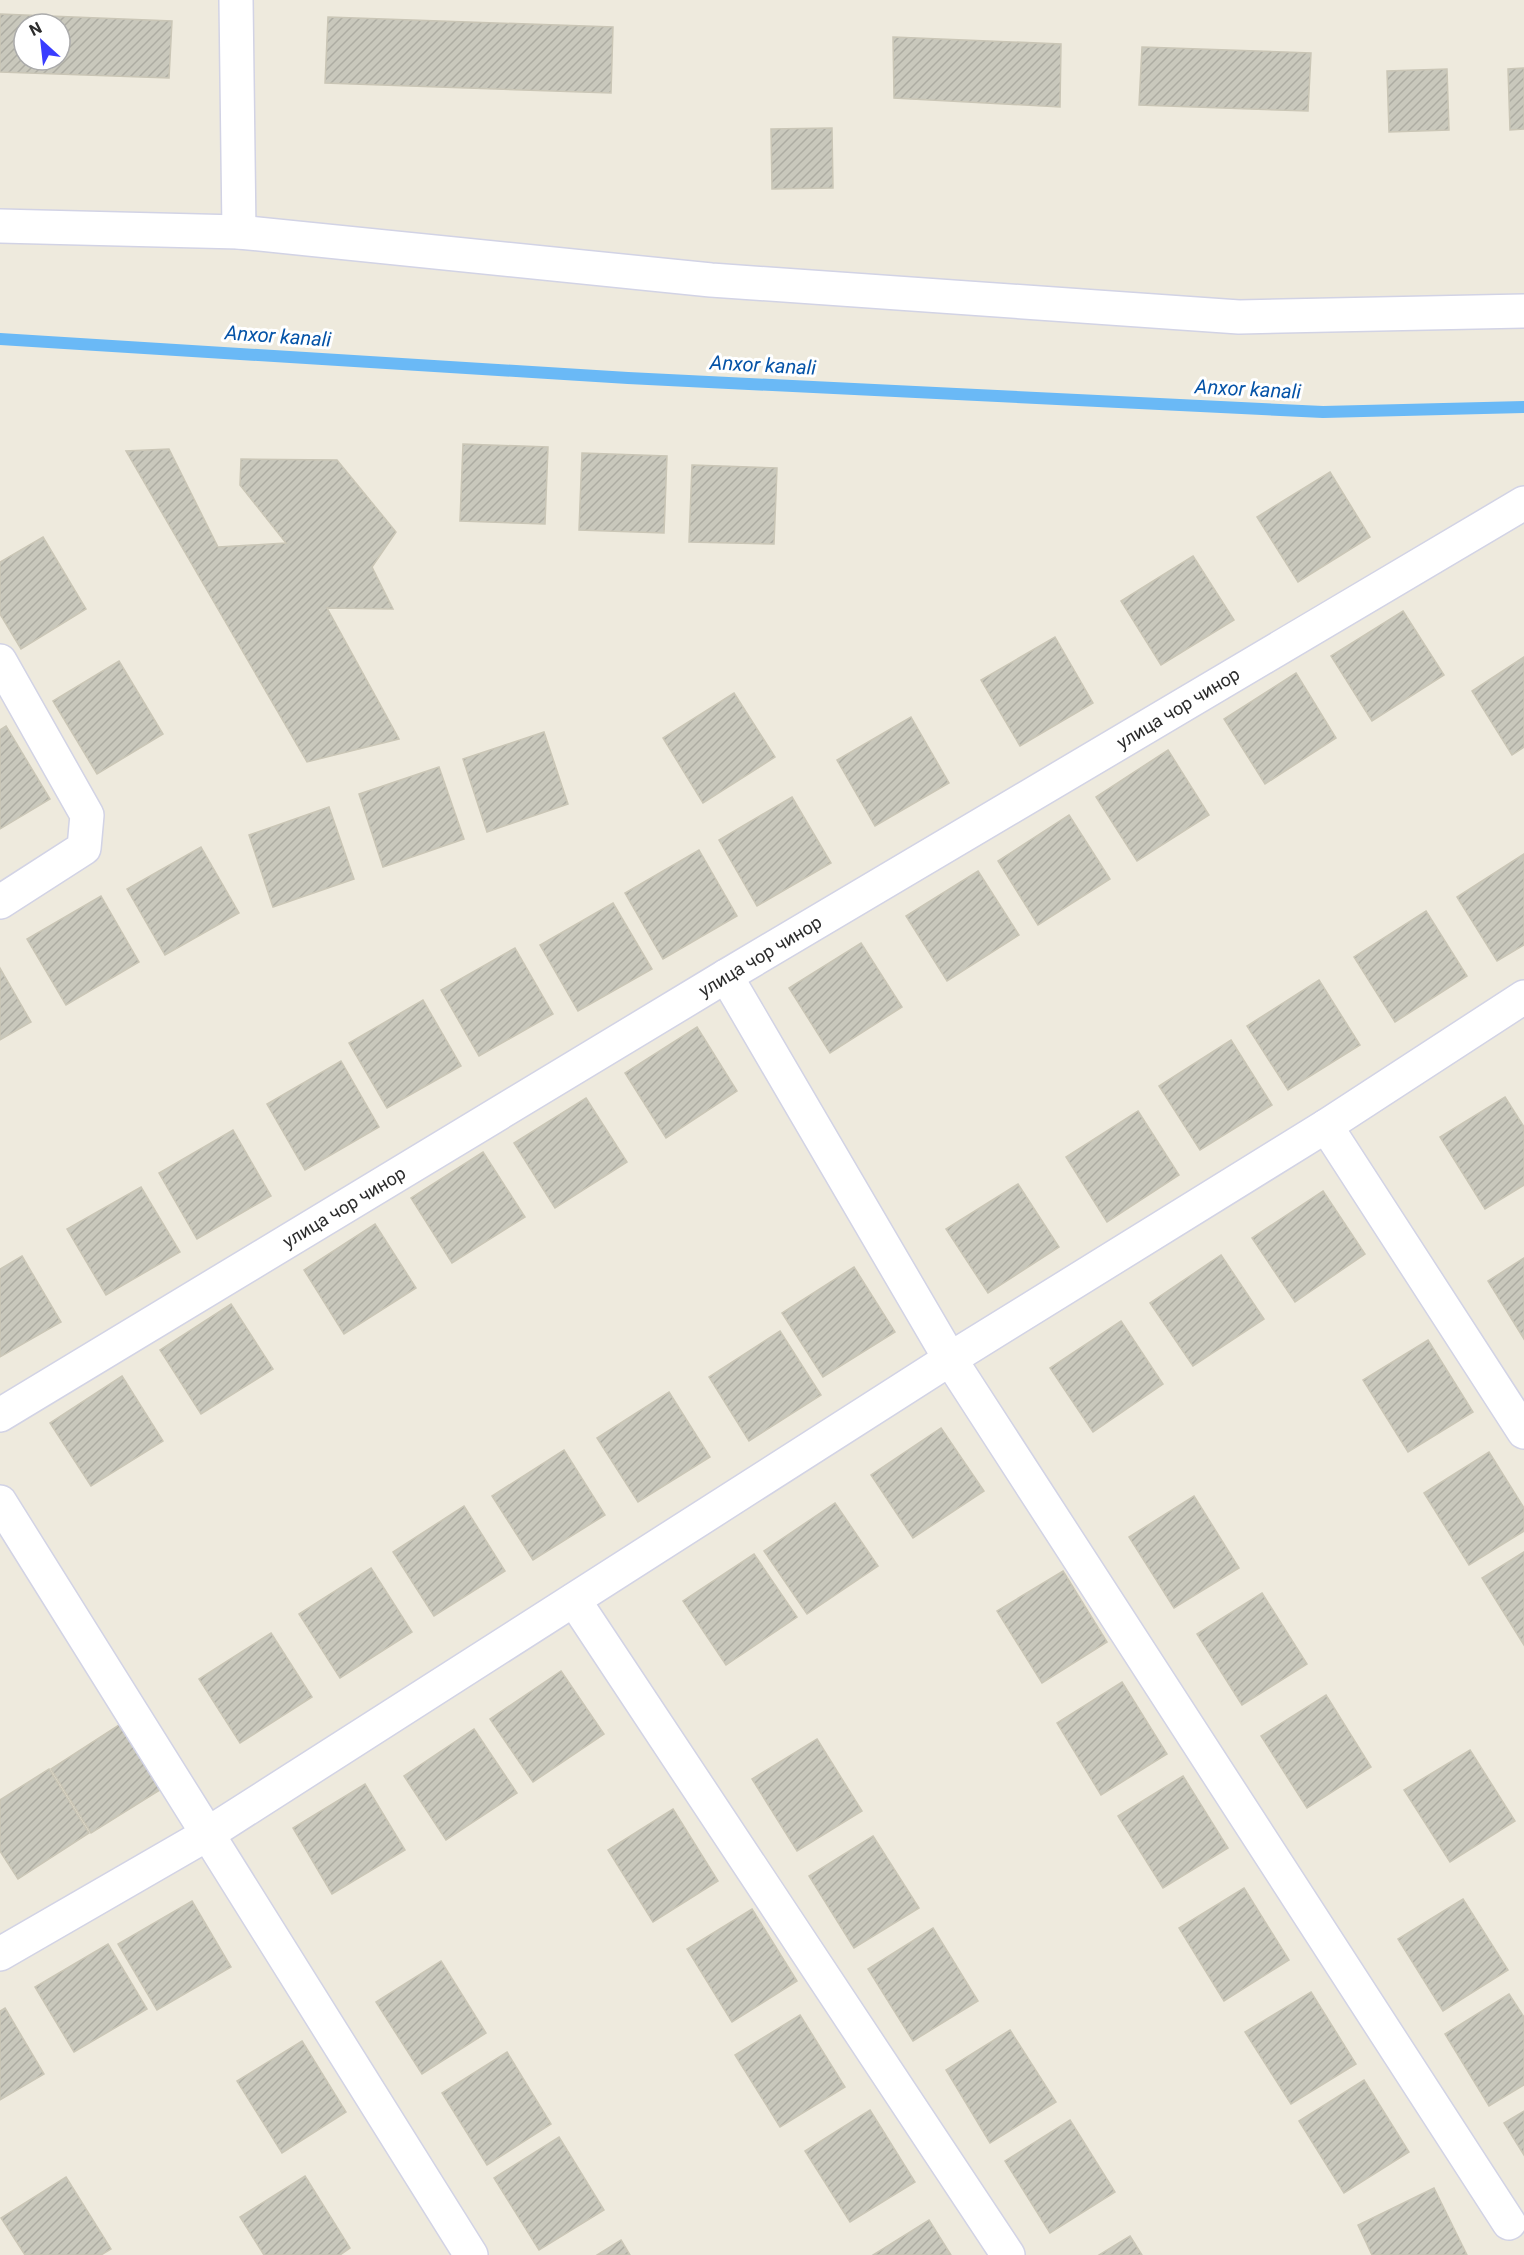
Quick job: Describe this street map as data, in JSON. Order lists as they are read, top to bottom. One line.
{"streets":{"street":["улица чор чинор"]},"water":["Anxor kanali"],"north":"top left"}
